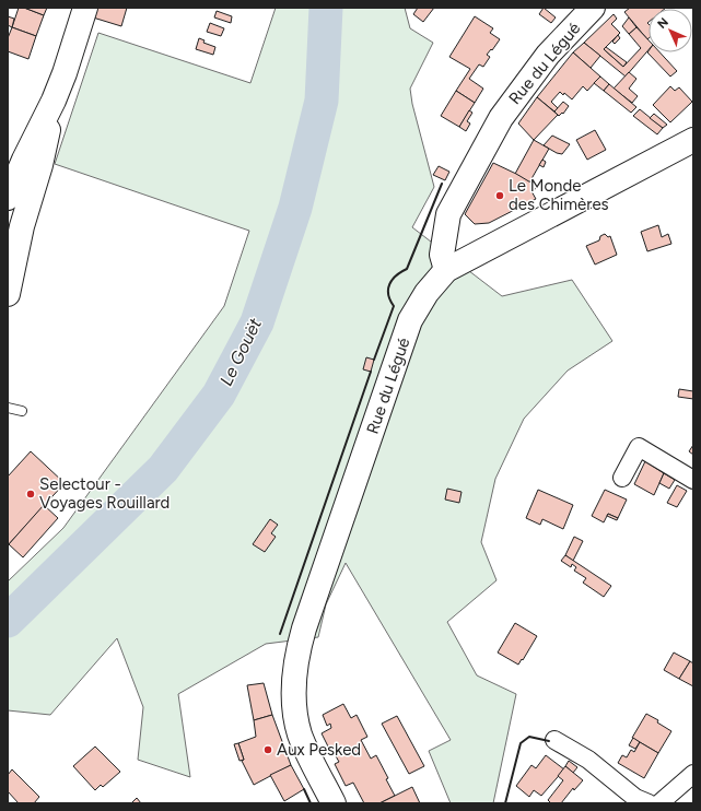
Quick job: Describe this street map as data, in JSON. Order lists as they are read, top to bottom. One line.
{"streets":{"street":["Rue du Légué"]},"water":["Le Gouët"],"places":["Le Monde des Chimères","Selectour - Voyages Rouillard","Aux Pesked"],"north":"top left"}
